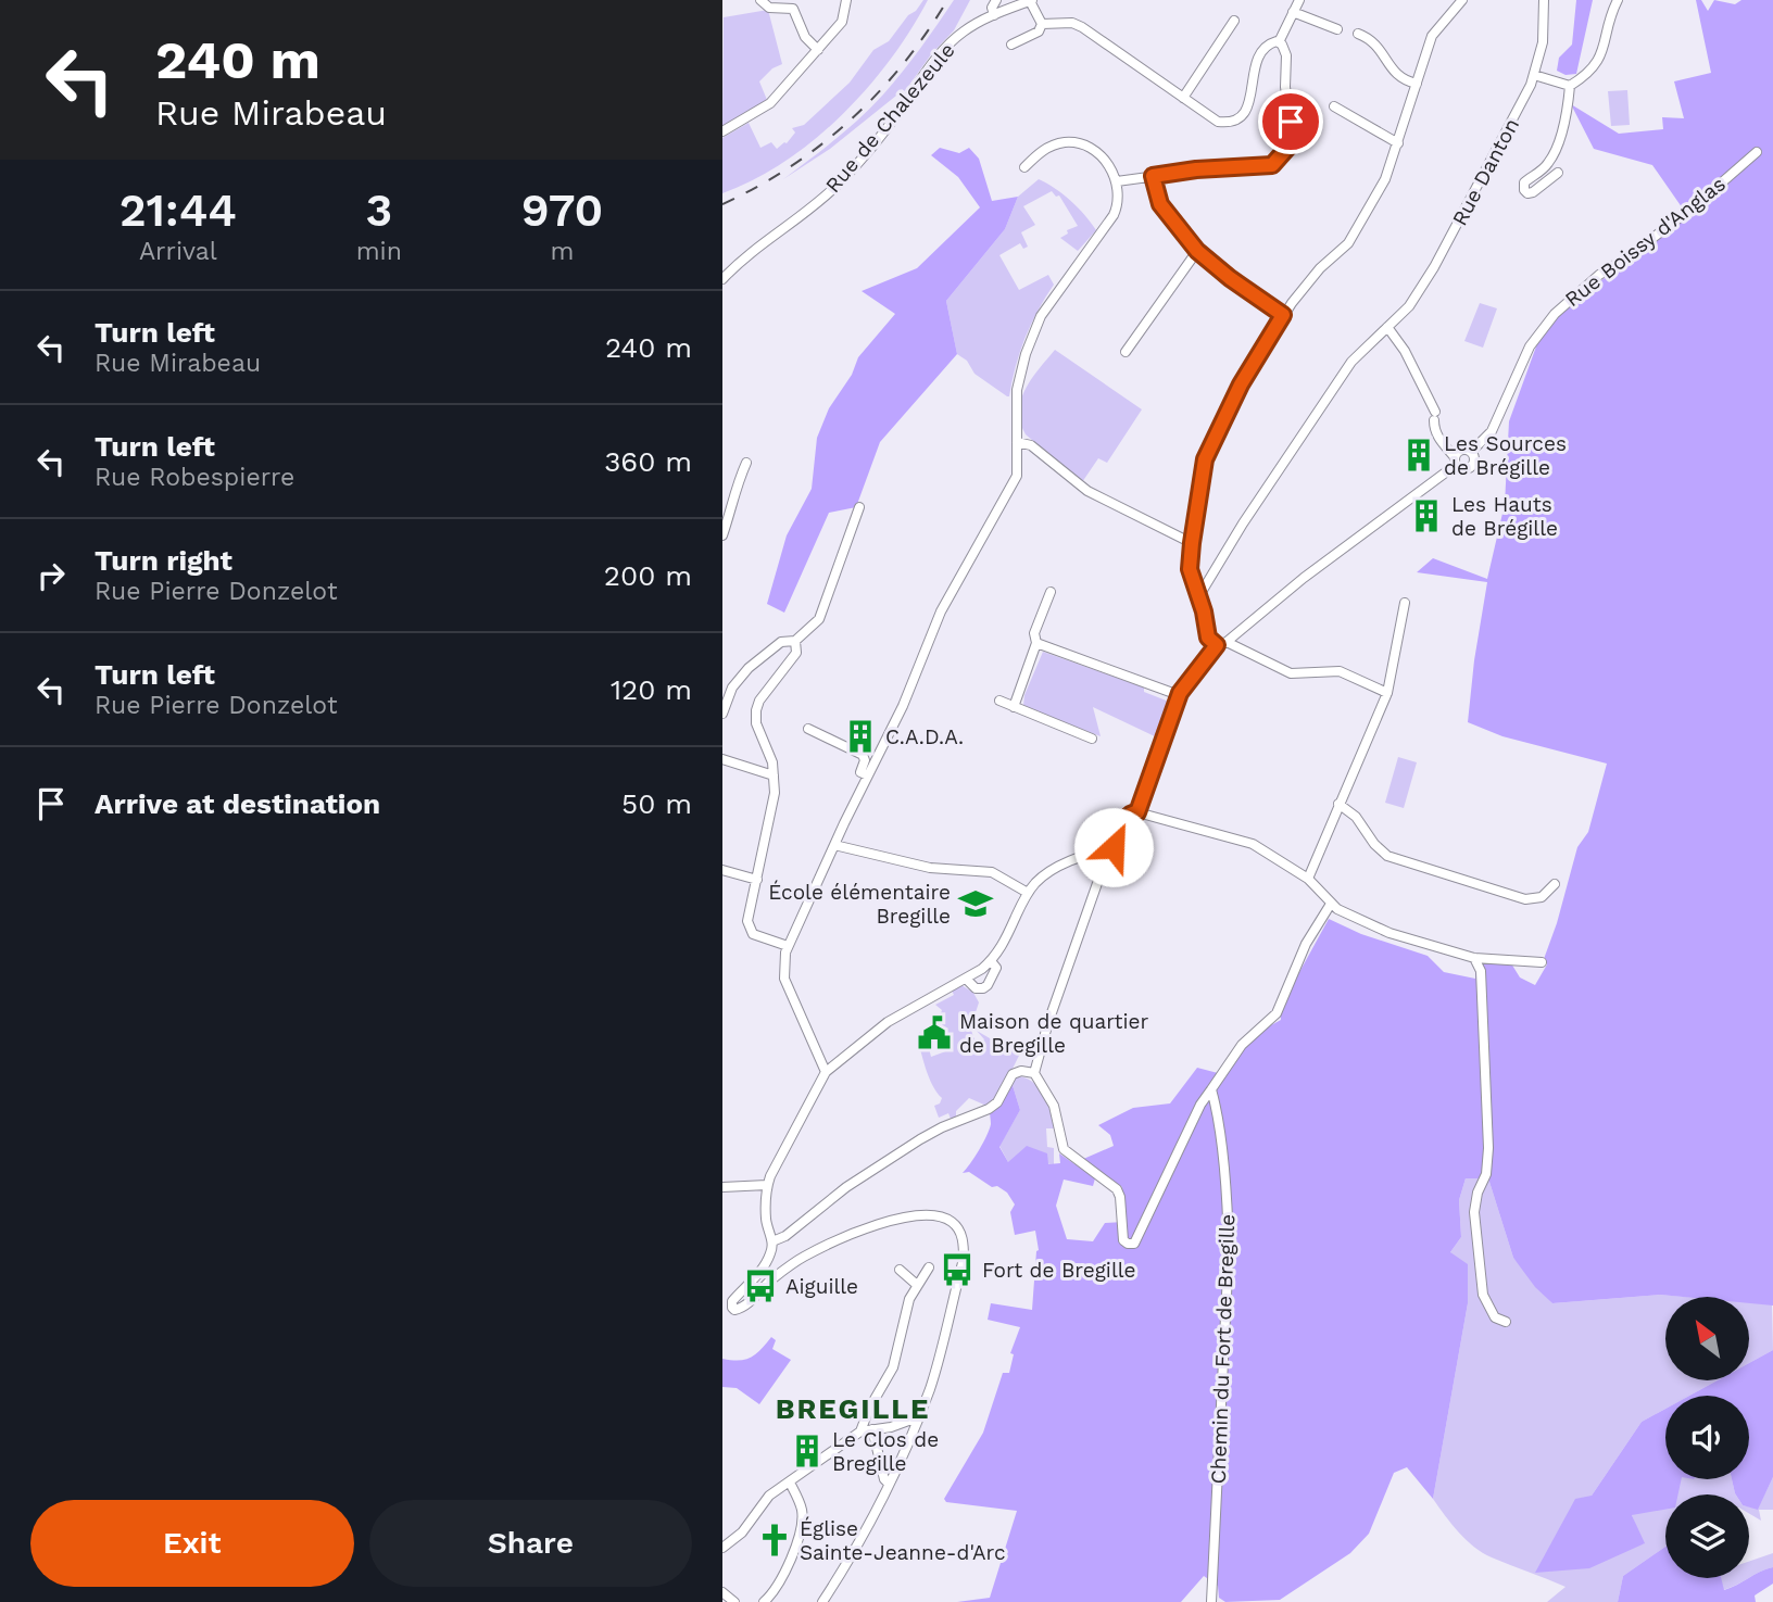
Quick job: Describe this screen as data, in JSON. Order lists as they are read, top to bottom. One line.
{"streets":{"street":["Rue de Chalezeule","Rue Danton","Rue Boissy d'Anglas","Chemin du Fort de Bregille"]},"districts":["BREGILLE"],"places":{"building":["Les Sources de Brégille","Les Hauts de Brégille","C.A.D.A.","Le Clos de Bregille"],"school or university":["École élémentaire Bregille"],"public building":["Maison de quartier de Bregille"],"bus stop":["Fort de Bregille","Aiguille"],"church":["Église Sainte-Jeanne-d'Arc"]},"north":"top left","page":{"turn":["240 m","Rue Mirabeau"],"eta":["21:44","Arrival","3","min","970","m"],"list":[{"name":"Turn left","note":"Rue Mirabeau","value":"240 m"},{"name":"Turn left","note":"Rue Robespierre","value":"360 m"},{"name":"Turn right","note":"Rue Pierre Donzelot","value":"200 m"},{"name":"Turn left","note":"Rue Pierre Donzelot","value":"120 m"},{"name":"Arrive at destination","value":"50 m"}],"buttons":["Exit","Share"]}}
